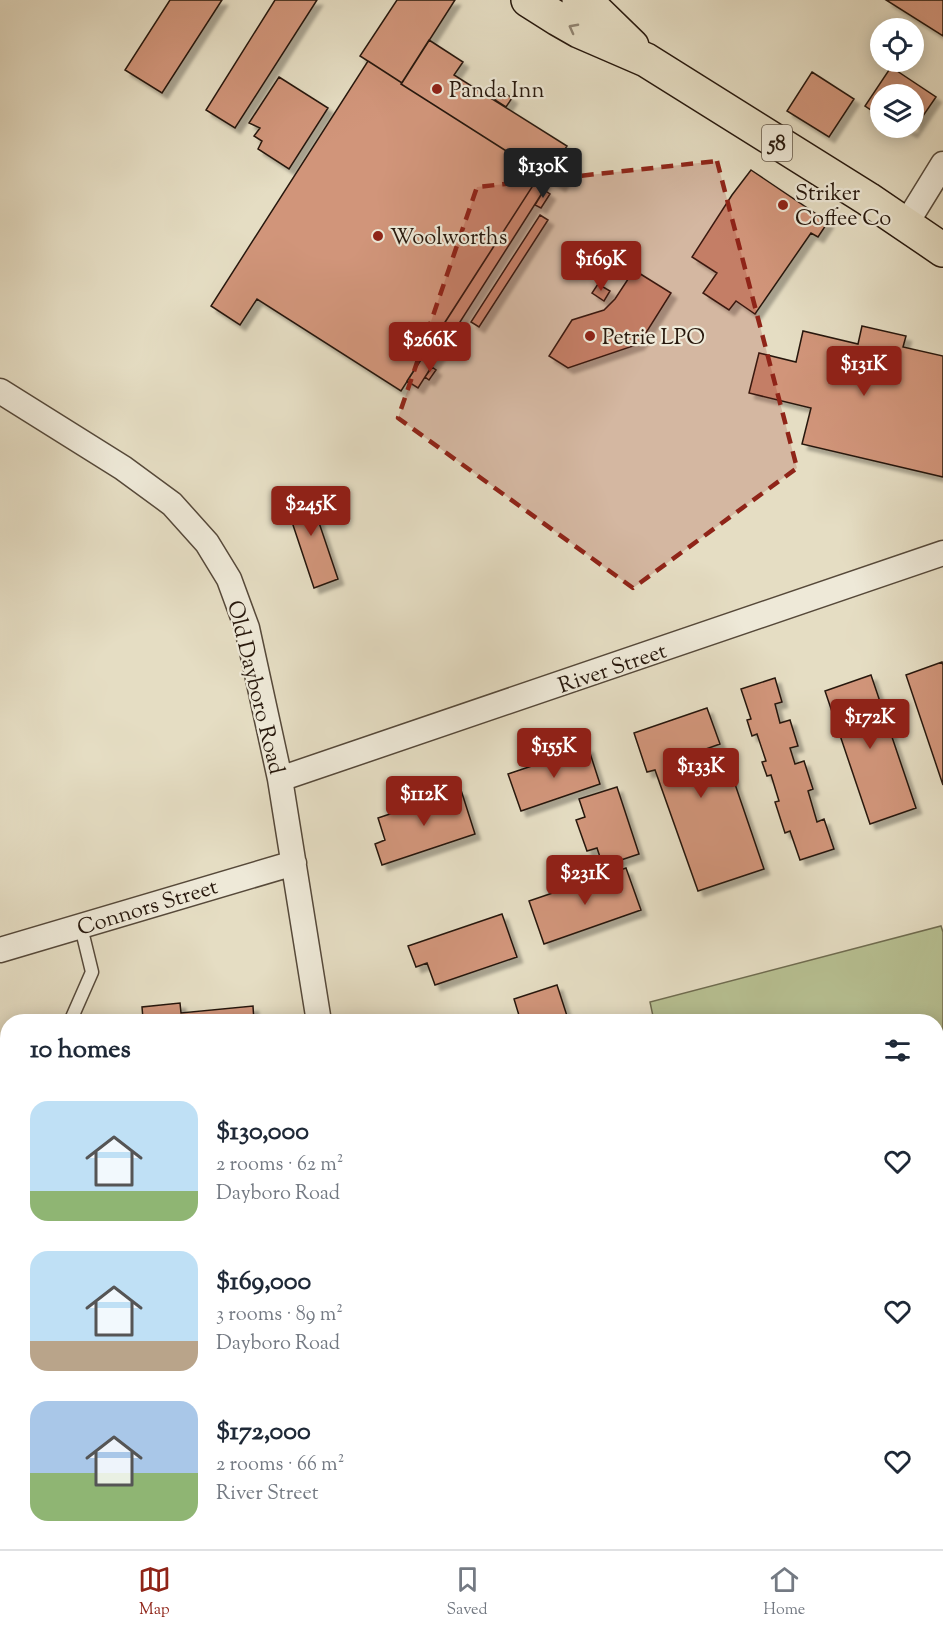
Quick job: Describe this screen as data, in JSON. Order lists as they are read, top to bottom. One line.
{"streets":{"main road":["58"],"street":["River Street","Old Dayboro Road","Connors Street"]},"crossings":[["River Street","Old Dayboro Road"],["Old Dayboro Road","Connors Street"]],"places":["Panda Inn","Striker Coffee Co","Woolworths","Petrie LPO"],"page":{"price":["$130K","$169K","$266K","$131K","$245K","$172K","$155K","$133K","$112K","$231K"],"heading":"10 homes","list":[{"name":"$130,000","note":"2 rooms · 62 m² · Dayboro Road"},{"name":"$169,000","note":"3 rooms · 89 m² · Dayboro Road"},{"name":"$172,000","note":"2 rooms · 66 m² · River Street"}],"tabs":["Map","Saved","Home"]}}
